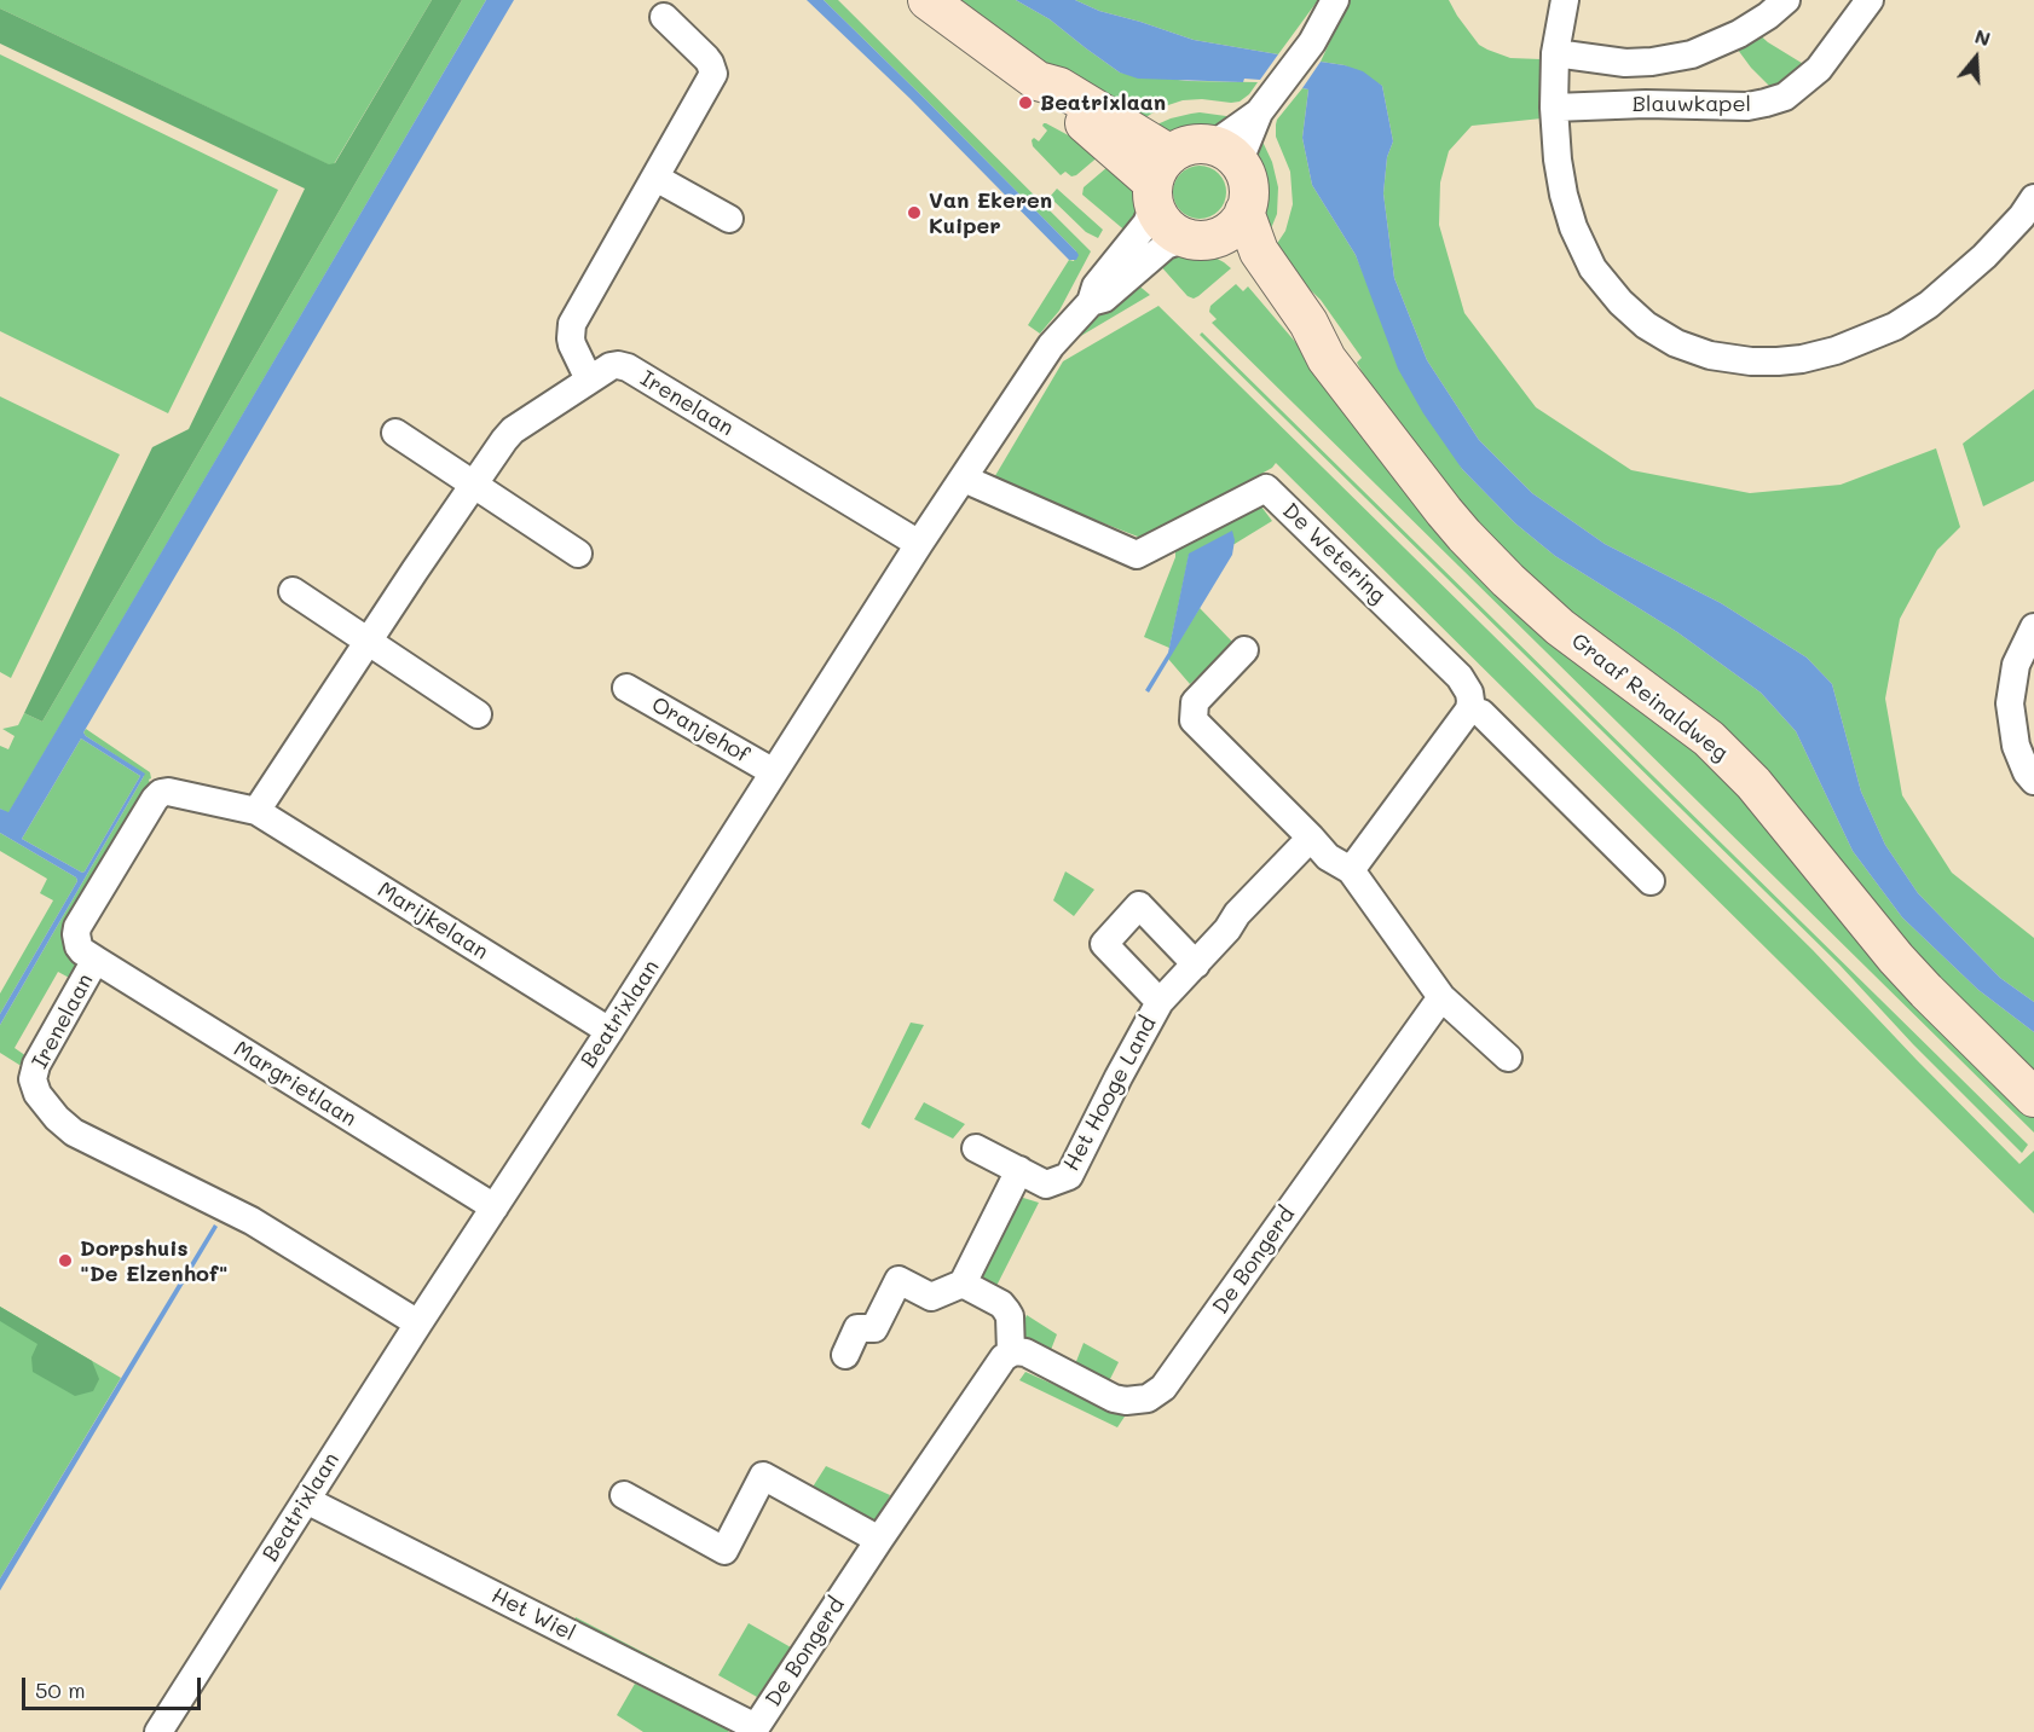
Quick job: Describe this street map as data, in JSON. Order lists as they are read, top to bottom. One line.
{"streets":{"main road":["Graaf Reinaldweg"],"street":["Blauwkapel","Irenelaan","De Wetering","Oranjehof","Marijkelaan","Beatrixlaan","Margrietlaan","Het Hooge Land","De Bongerd","Het Wiel"]},"crossings":[["Irenelaan","Marijkelaan"],["Irenelaan","Beatrixlaan"],["Irenelaan","Margrietlaan"],["De Wetering","Beatrixlaan"],["Graaf Reinaldweg","Beatrixlaan"],["Oranjehof","Beatrixlaan"],["Marijkelaan","Beatrixlaan"],["Beatrixlaan","Margrietlaan"],["Beatrixlaan","Het Wiel"],["De Bongerd","Het Wiel"]],"places":["Beatrixlaan","Van Ekeren Kuiper","Dorpshuis \"De Elzenhof\""],"scale_bar":"50 m","north":"top"}
